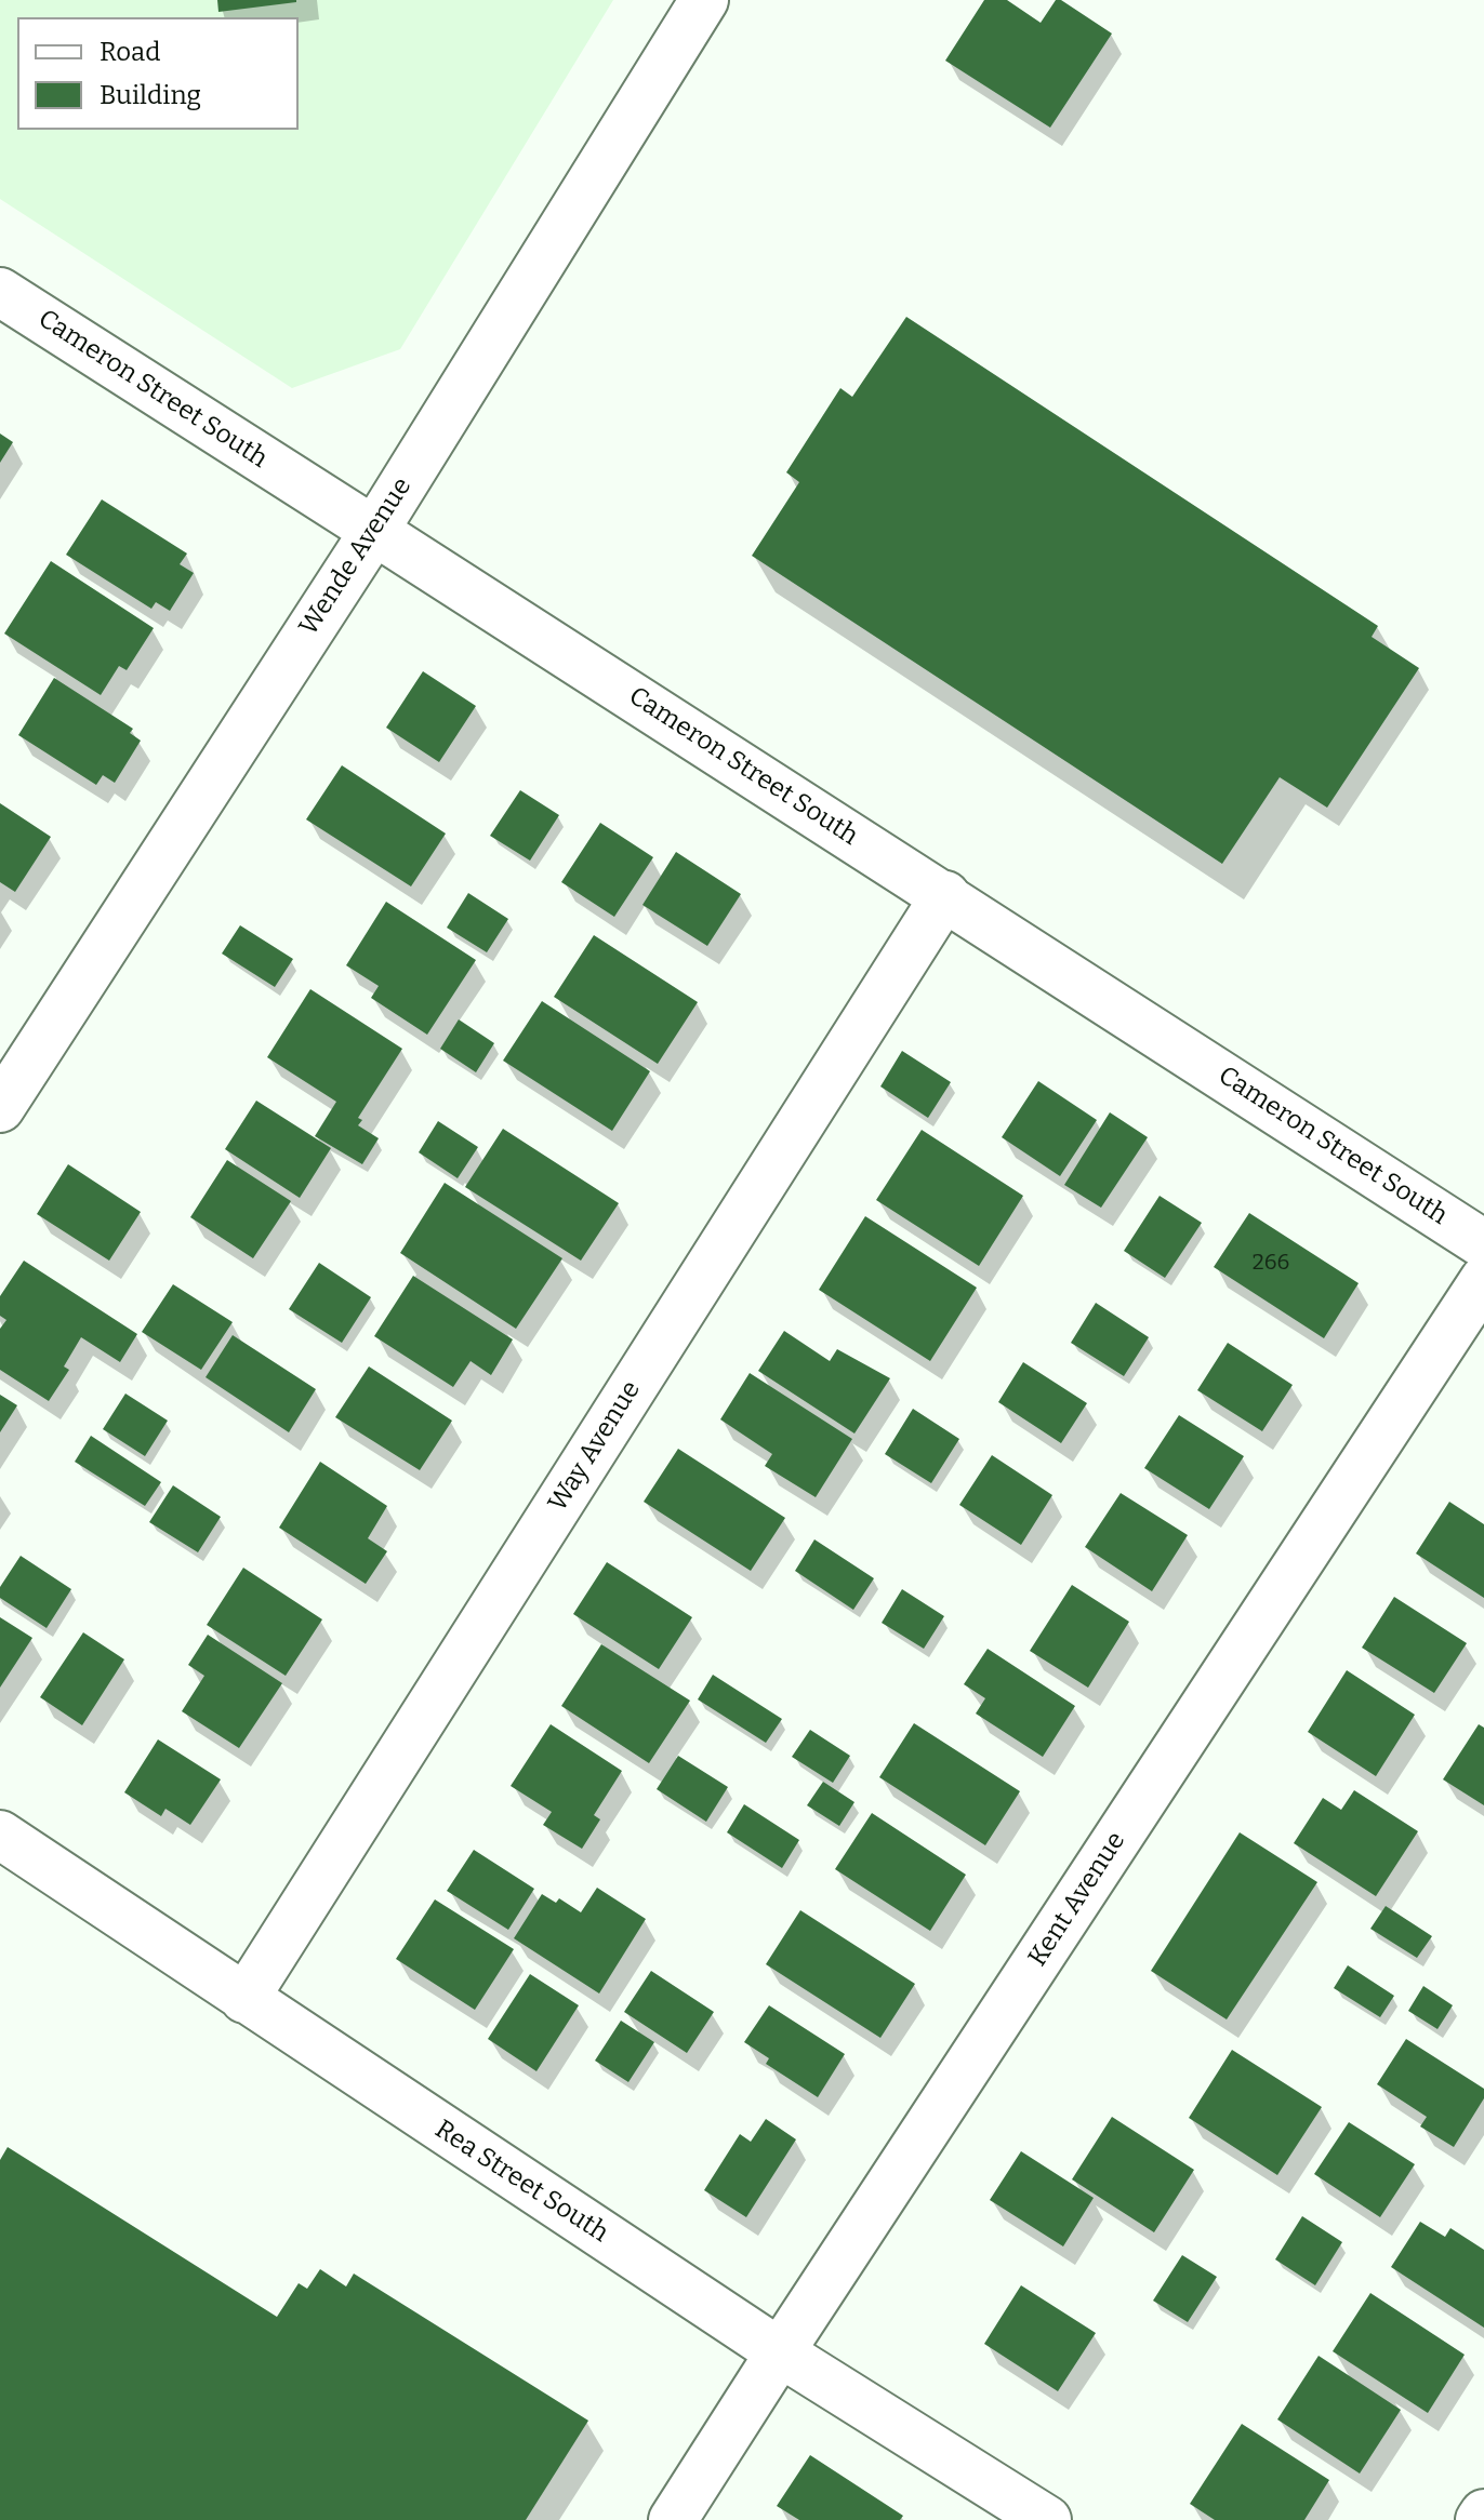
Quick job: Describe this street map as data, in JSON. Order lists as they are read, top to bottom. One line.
{"streets":{"street":["Cameron Street South","Wende Avenue","Way Avenue","Kent Avenue","Rea Street South"]},"crossings":[["Cameron Street South","Wende Avenue"],["Cameron Street South","Way Avenue"],["Way Avenue","Rea Street South"],["Kent Avenue","Rea Street South"]],"house_numbers":["266"],"legend":["Road","Building"]}
